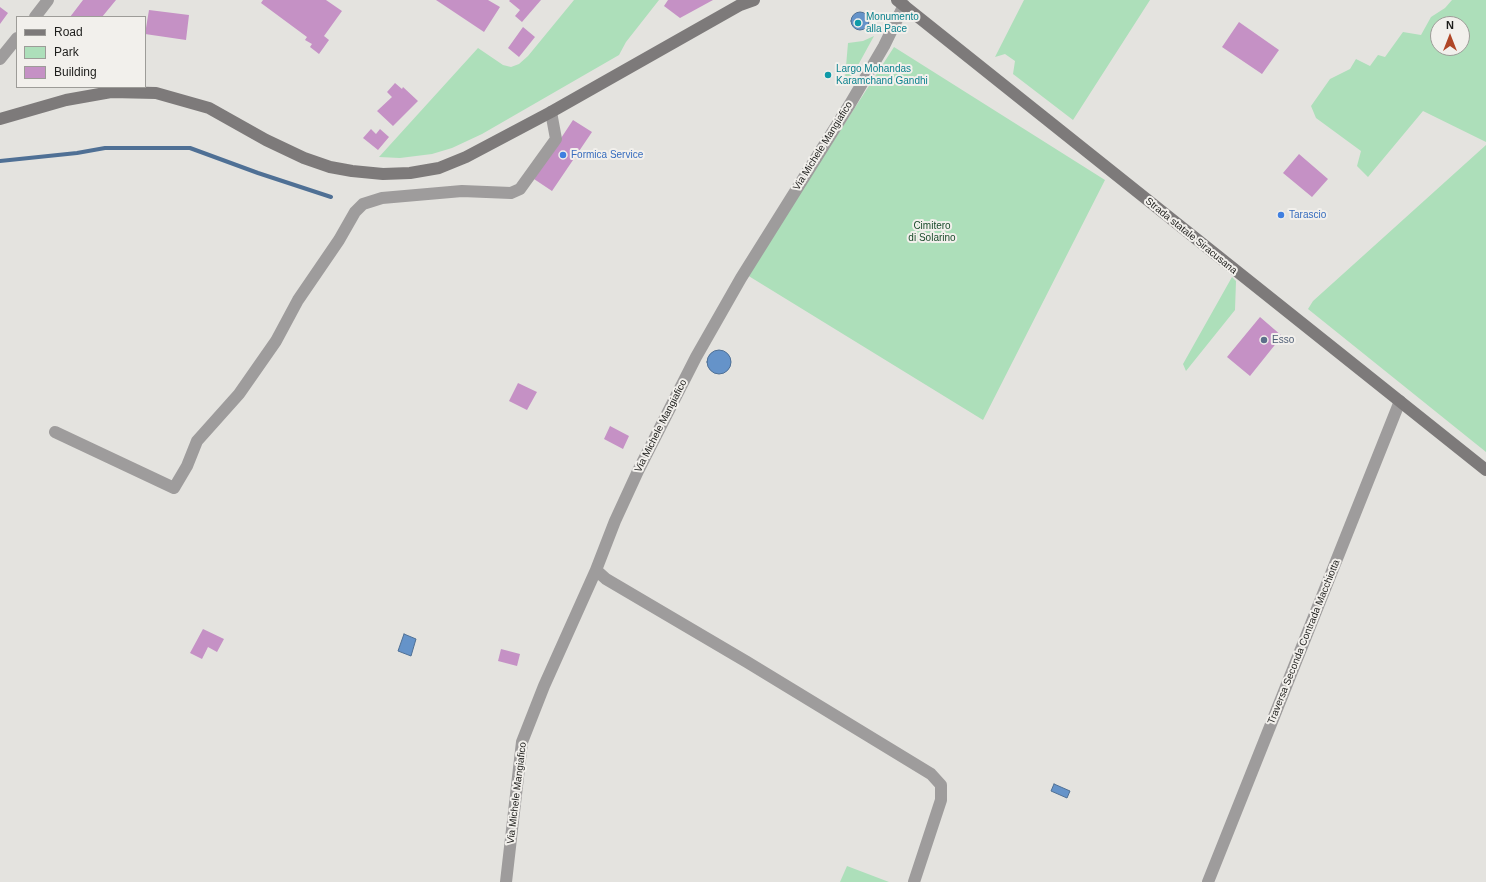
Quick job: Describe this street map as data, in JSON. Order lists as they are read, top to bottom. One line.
{"streets":{"main road":["Strada statale Siracusana"],"street":["Via Michele Mangiafico","Traversa Seconda Contrada Macchiotta"]},"crossings":[["Via Michele Mangiafico","Strada statale Siracusana"],["Strada statale Siracusana","Traversa Seconda Contrada Macchiotta"]],"parks":["Cimitero di Solarino"],"places":["Monumento alla Pace","Largo Mohandas Karamchand Gandhi","Formica Service","Tarascio","Esso"],"legend":["Road","Park","Building"],"north":"top"}
